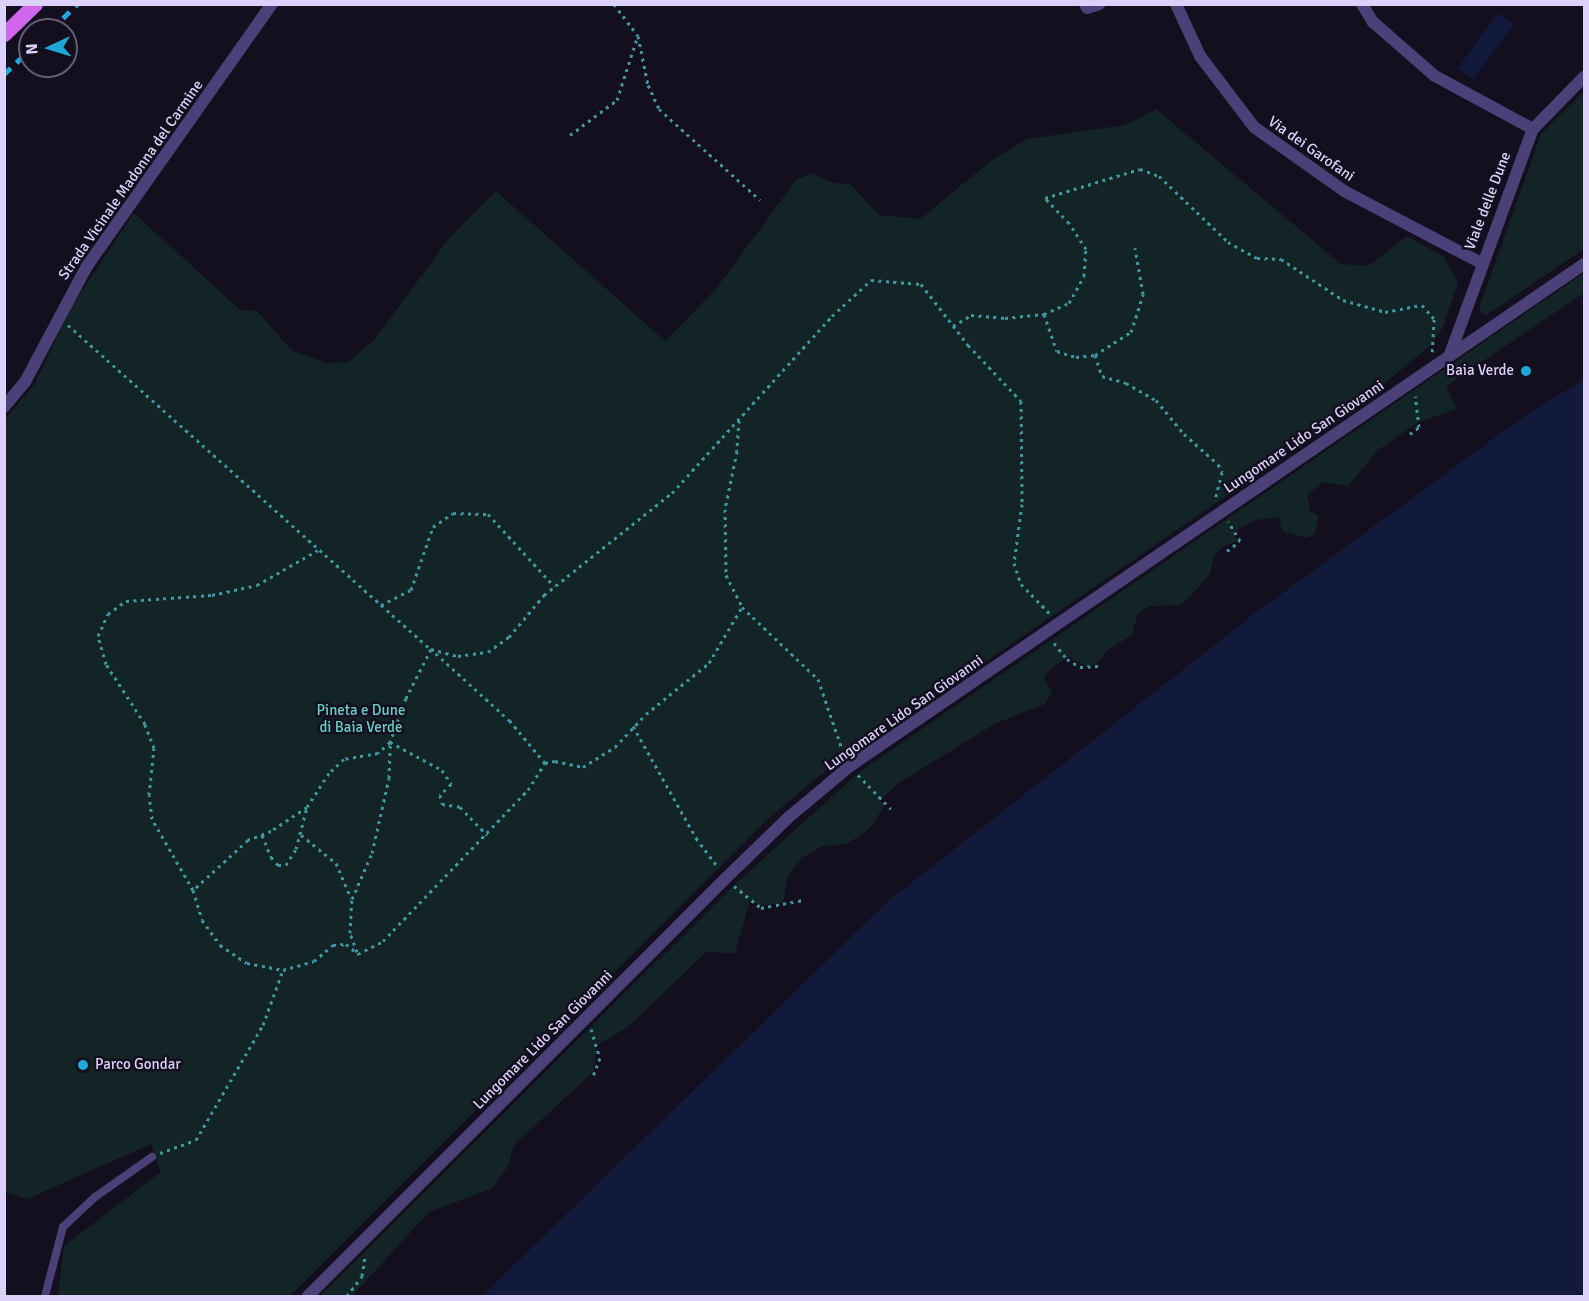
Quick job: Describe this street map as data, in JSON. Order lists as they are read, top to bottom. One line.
{"streets":{"street":["Via dei Garofani","Strada Vicinale Madonna del Carmine","Viale delle Dune","Lungomare Lido San Giovanni"]},"crossings":[["Via dei Garofani","Viale delle Dune"],["Viale delle Dune","Lungomare Lido San Giovanni"]],"parks":["Pineta e Dune di Baia Verde"],"places":["Baia Verde","Parco Gondar"],"north":"left"}
